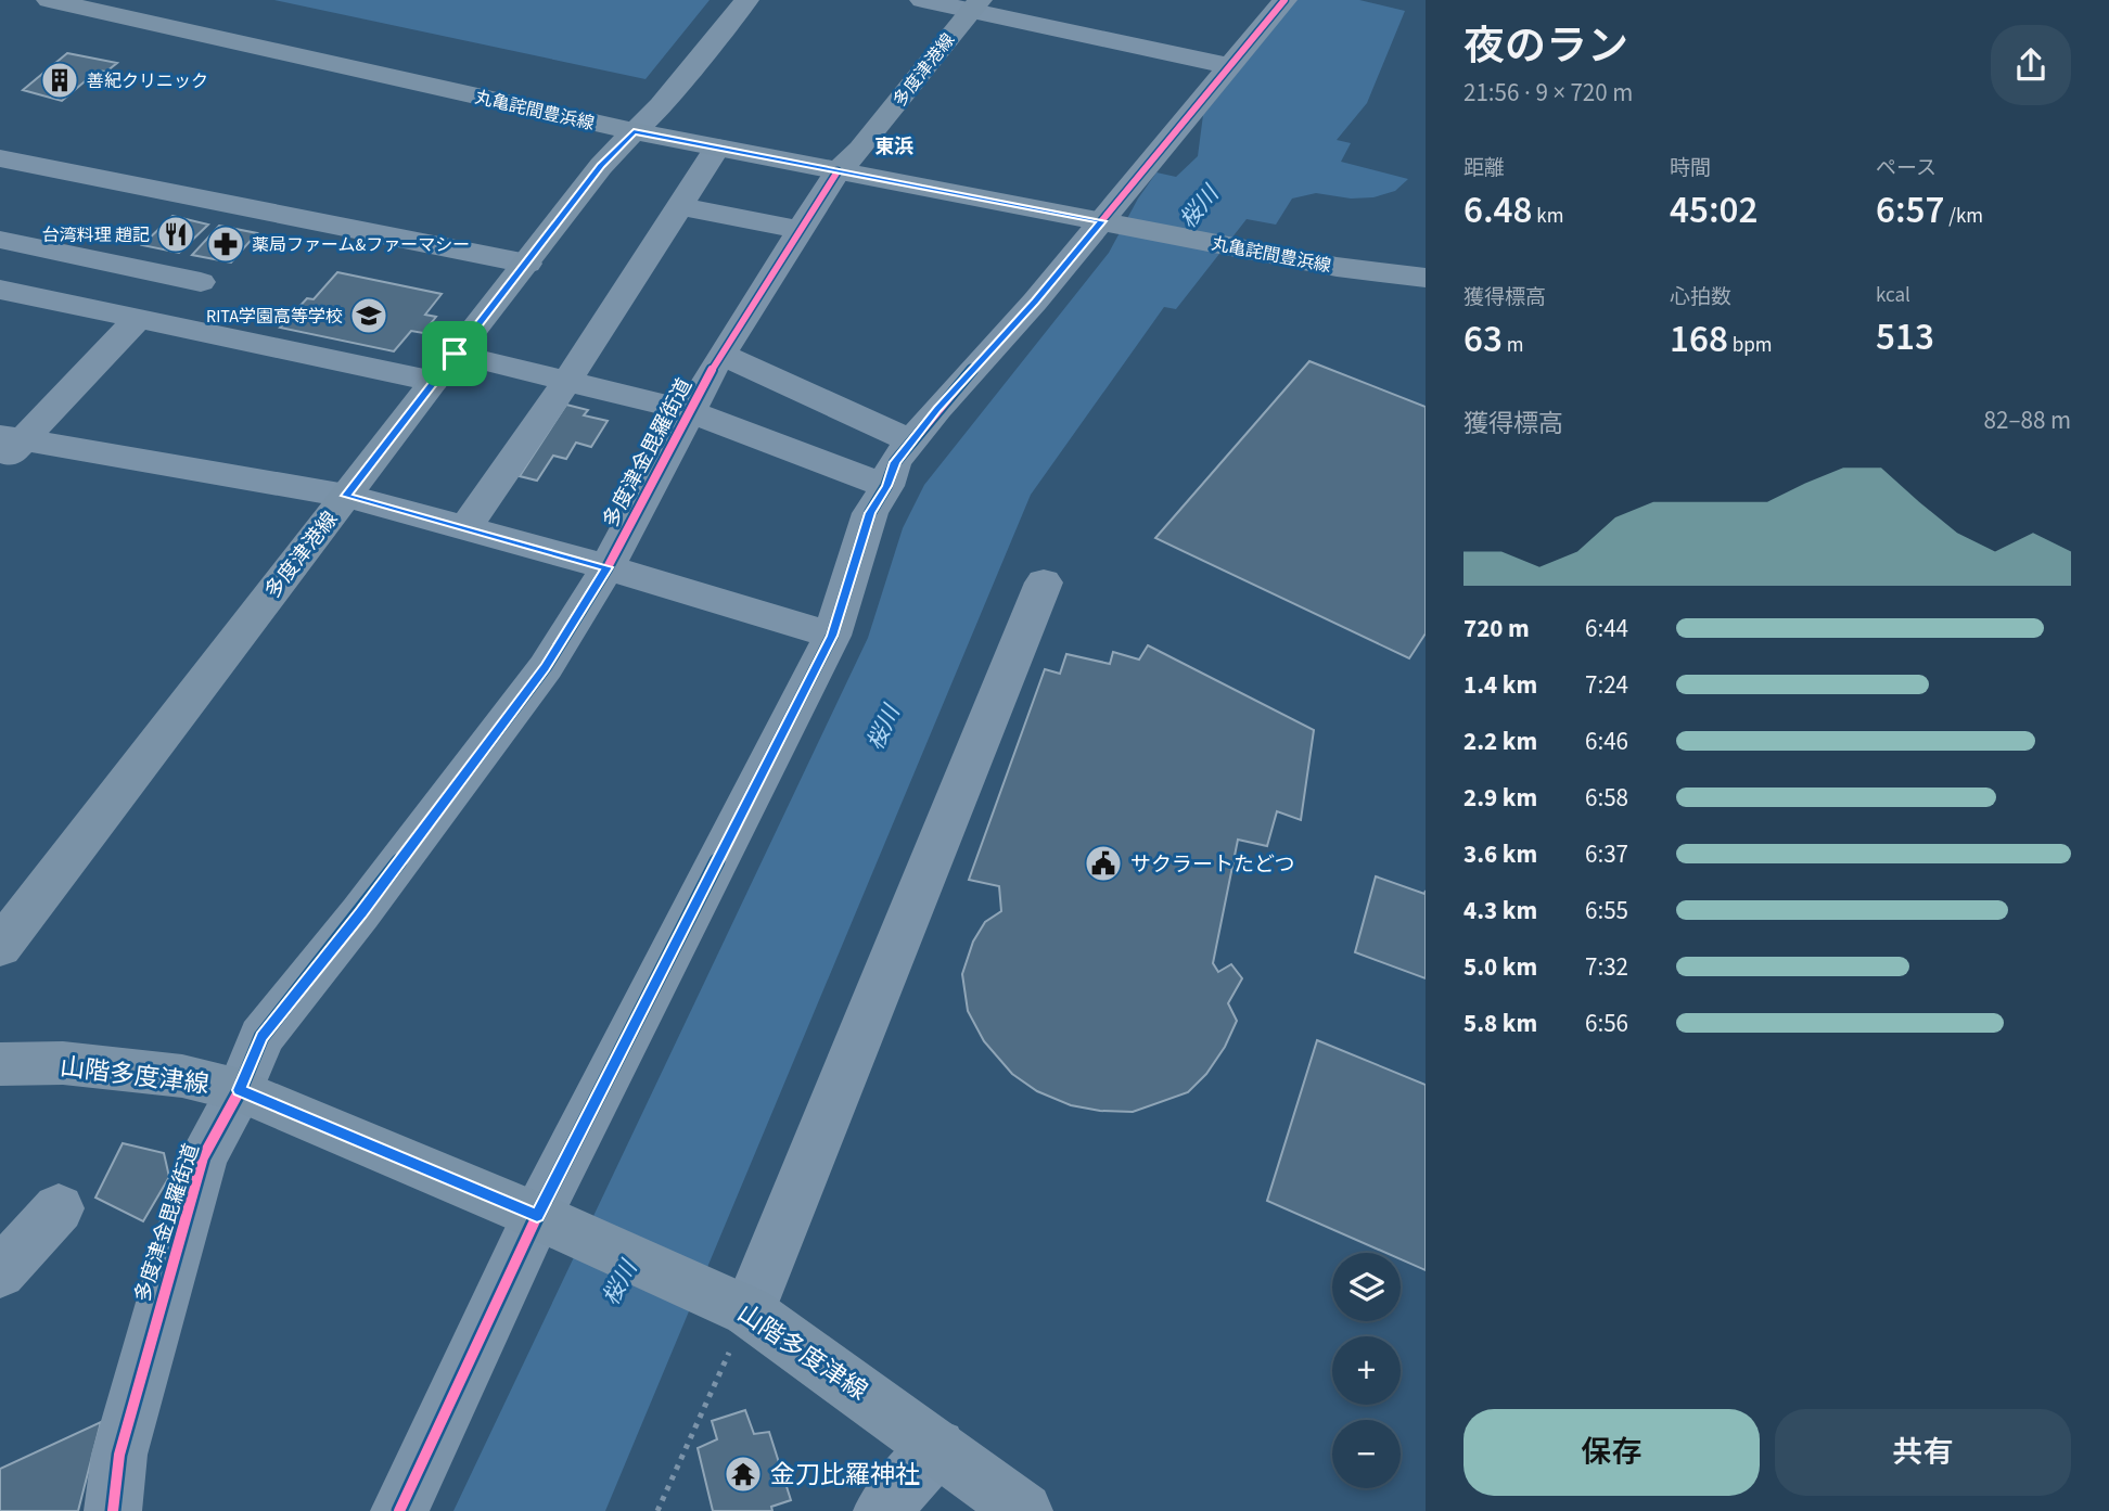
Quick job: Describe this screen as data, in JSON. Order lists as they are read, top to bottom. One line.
{"streets":{"main road":["多度津港線","丸亀詫間豊浜線","山階多度津線"],"street":["多度津金毘羅街道"]},"crossings":[["多度津港線","丸亀詫間豊浜線"],["多度津港線","多度津金毘羅街道"],["丸亀詫間豊浜線","多度津金毘羅街道"],["多度津金毘羅街道","山階多度津線"]],"districts":["東浜"],"water":["桜川"],"places":{"building":["善紀クリニック"],"restaurant":["台湾料理 趙記"],"pharmacy":["薬局ファーム&ファーマシー"],"school or university":["RITA学園高等学校"],"public building":["サクラートたどつ"],"temple":["金刀比羅神社"]},"page":{"heading":["夜のラン","21:56 · 9 × 720 m"],"stats":[["距離","6.48 km"],["時間","45:02"],["ペース","6:57 /km"],["獲得標高","63 m"],["心拍数","168 bpm"],["kcal","513"]],"chart":["獲得標高","82–88 m"],"list":[{"name":"720 m","note":"6:44"},{"name":"1.4 km","note":"7:24"},{"name":"2.2 km","note":"6:46"},{"name":"2.9 km","note":"6:58"},{"name":"3.6 km","note":"6:37"},{"name":"4.3 km","note":"6:55"},{"name":"5.0 km","note":"7:32"},{"name":"5.8 km","note":"6:56"}],"map_buttons":["+","−"],"buttons":["保存","共有"]}}
